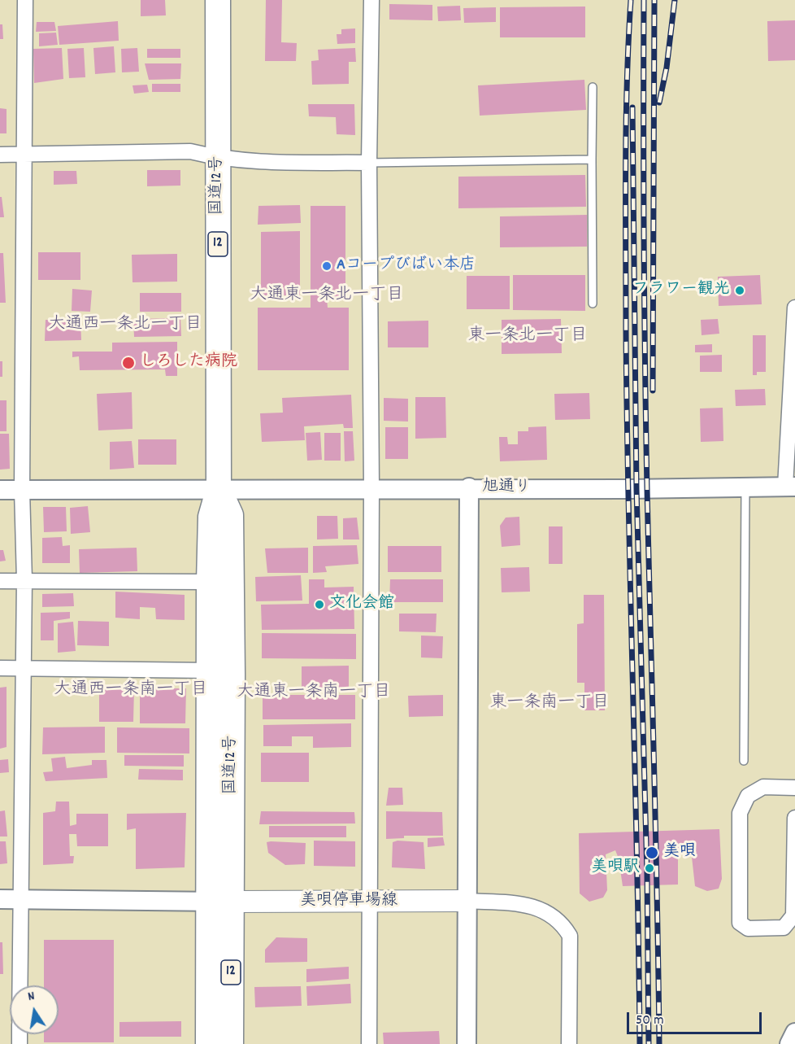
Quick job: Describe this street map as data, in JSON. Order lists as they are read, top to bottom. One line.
{"streets":{"highway":["国道12号","12"],"main road":["美唄停車場線"],"street":["旭通り"]},"crossings":[["国道12号","旭通り"],["国道12号","美唄停車場線"]],"districts":["大通東一条北一丁目","大通西一条北一丁目","東一条北一丁目","大通西一条南一丁目","大通東一条南一丁目","東一条南一丁目"],"places":["Aコープびばい本店","フラワー観光","しろした病院","文化会館","美唄","美唄駅"],"scale_bar":"50 m","north":"top"}
